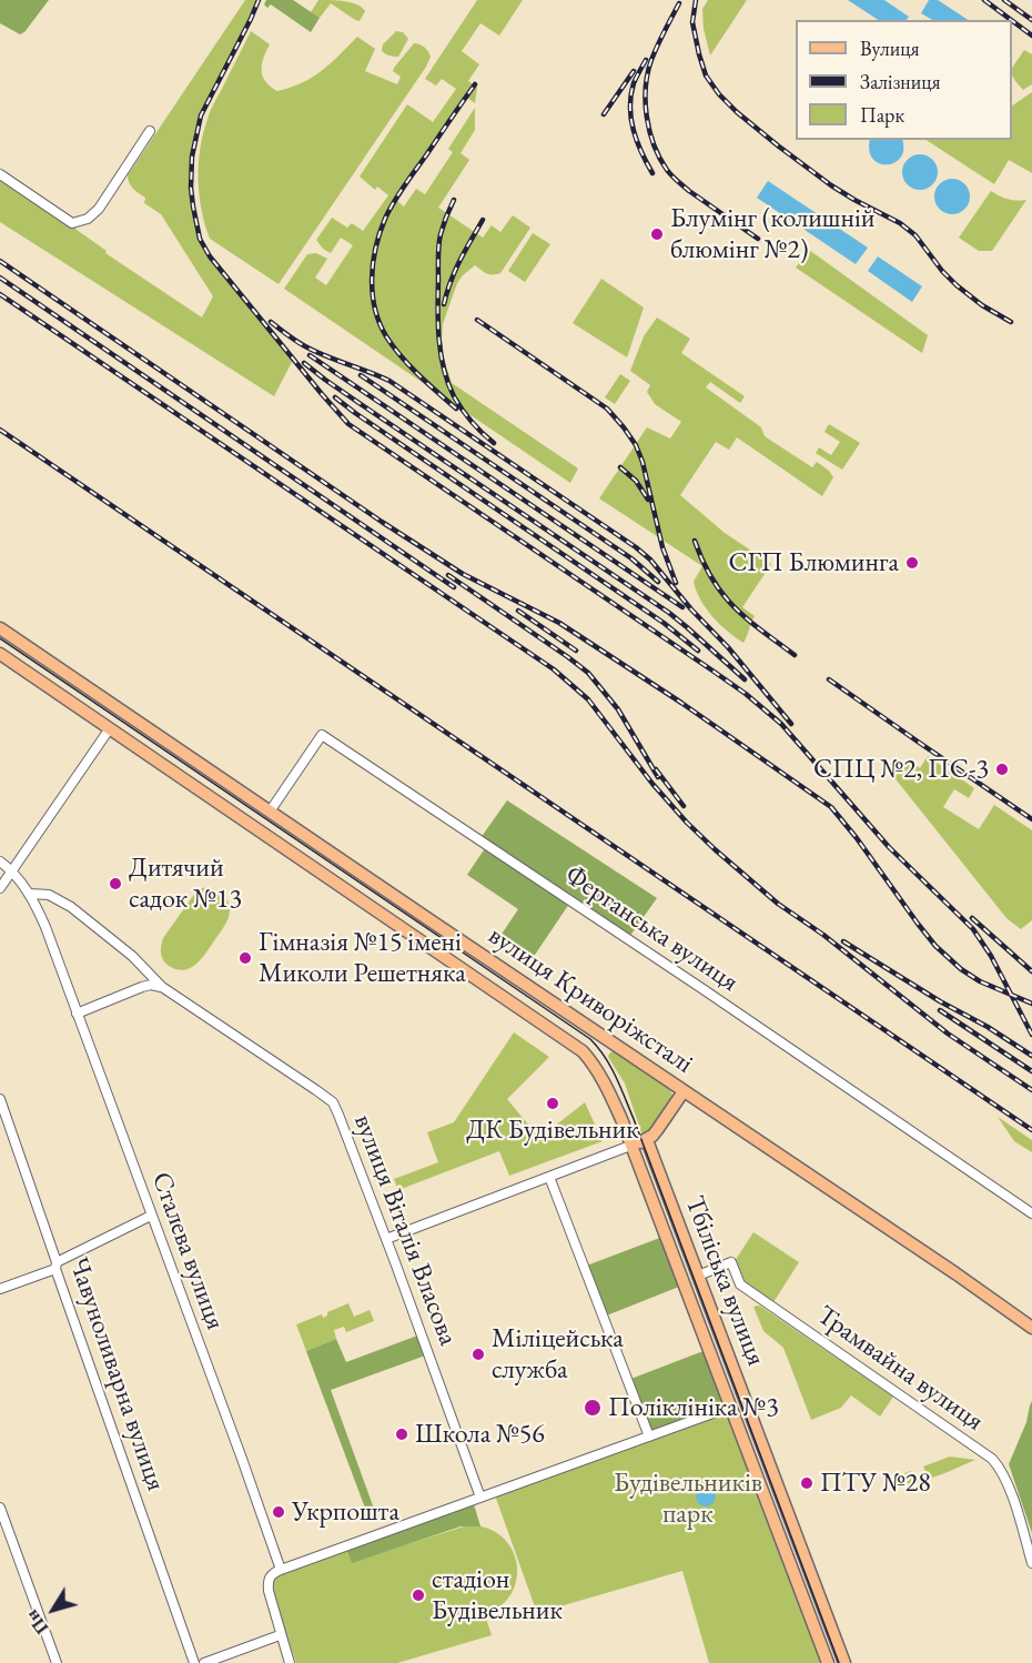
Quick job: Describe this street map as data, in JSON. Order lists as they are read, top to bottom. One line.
{"streets":{"main road":["вулиця Криворіжсталі","Тбіліська вулиця"],"street":["Ферганська вулиця","вулиця Віталія Власова","Сталева вулиця","Трамвайна вулиця","Чавуноливарна вулиця"]},"crossings":[["Ферганська вулиця","вулиця Криворіжсталі"],["вулиця Криворіжсталі","Тбіліська вулиця"],["вулиця Віталія Власова","Сталева вулиця"],["Тбіліська вулиця","Трамвайна вулиця"]],"parks":["Будівельників парк"],"places":["Блумінг (колишній блюмінг №2)","СГП Блюминга","СПЦ №2, ПС-3","Дитячий садок №13","Гімназія №15 імені Миколи Решетняка","ДК Будівельник","Міліцейська служба","Поліклініка №3","Школа №56","ПТУ №28","Укрпошта","стадіон Будівельник"],"legend":["Вулиця","Залізниця","Парк"],"north":"bottom left"}
